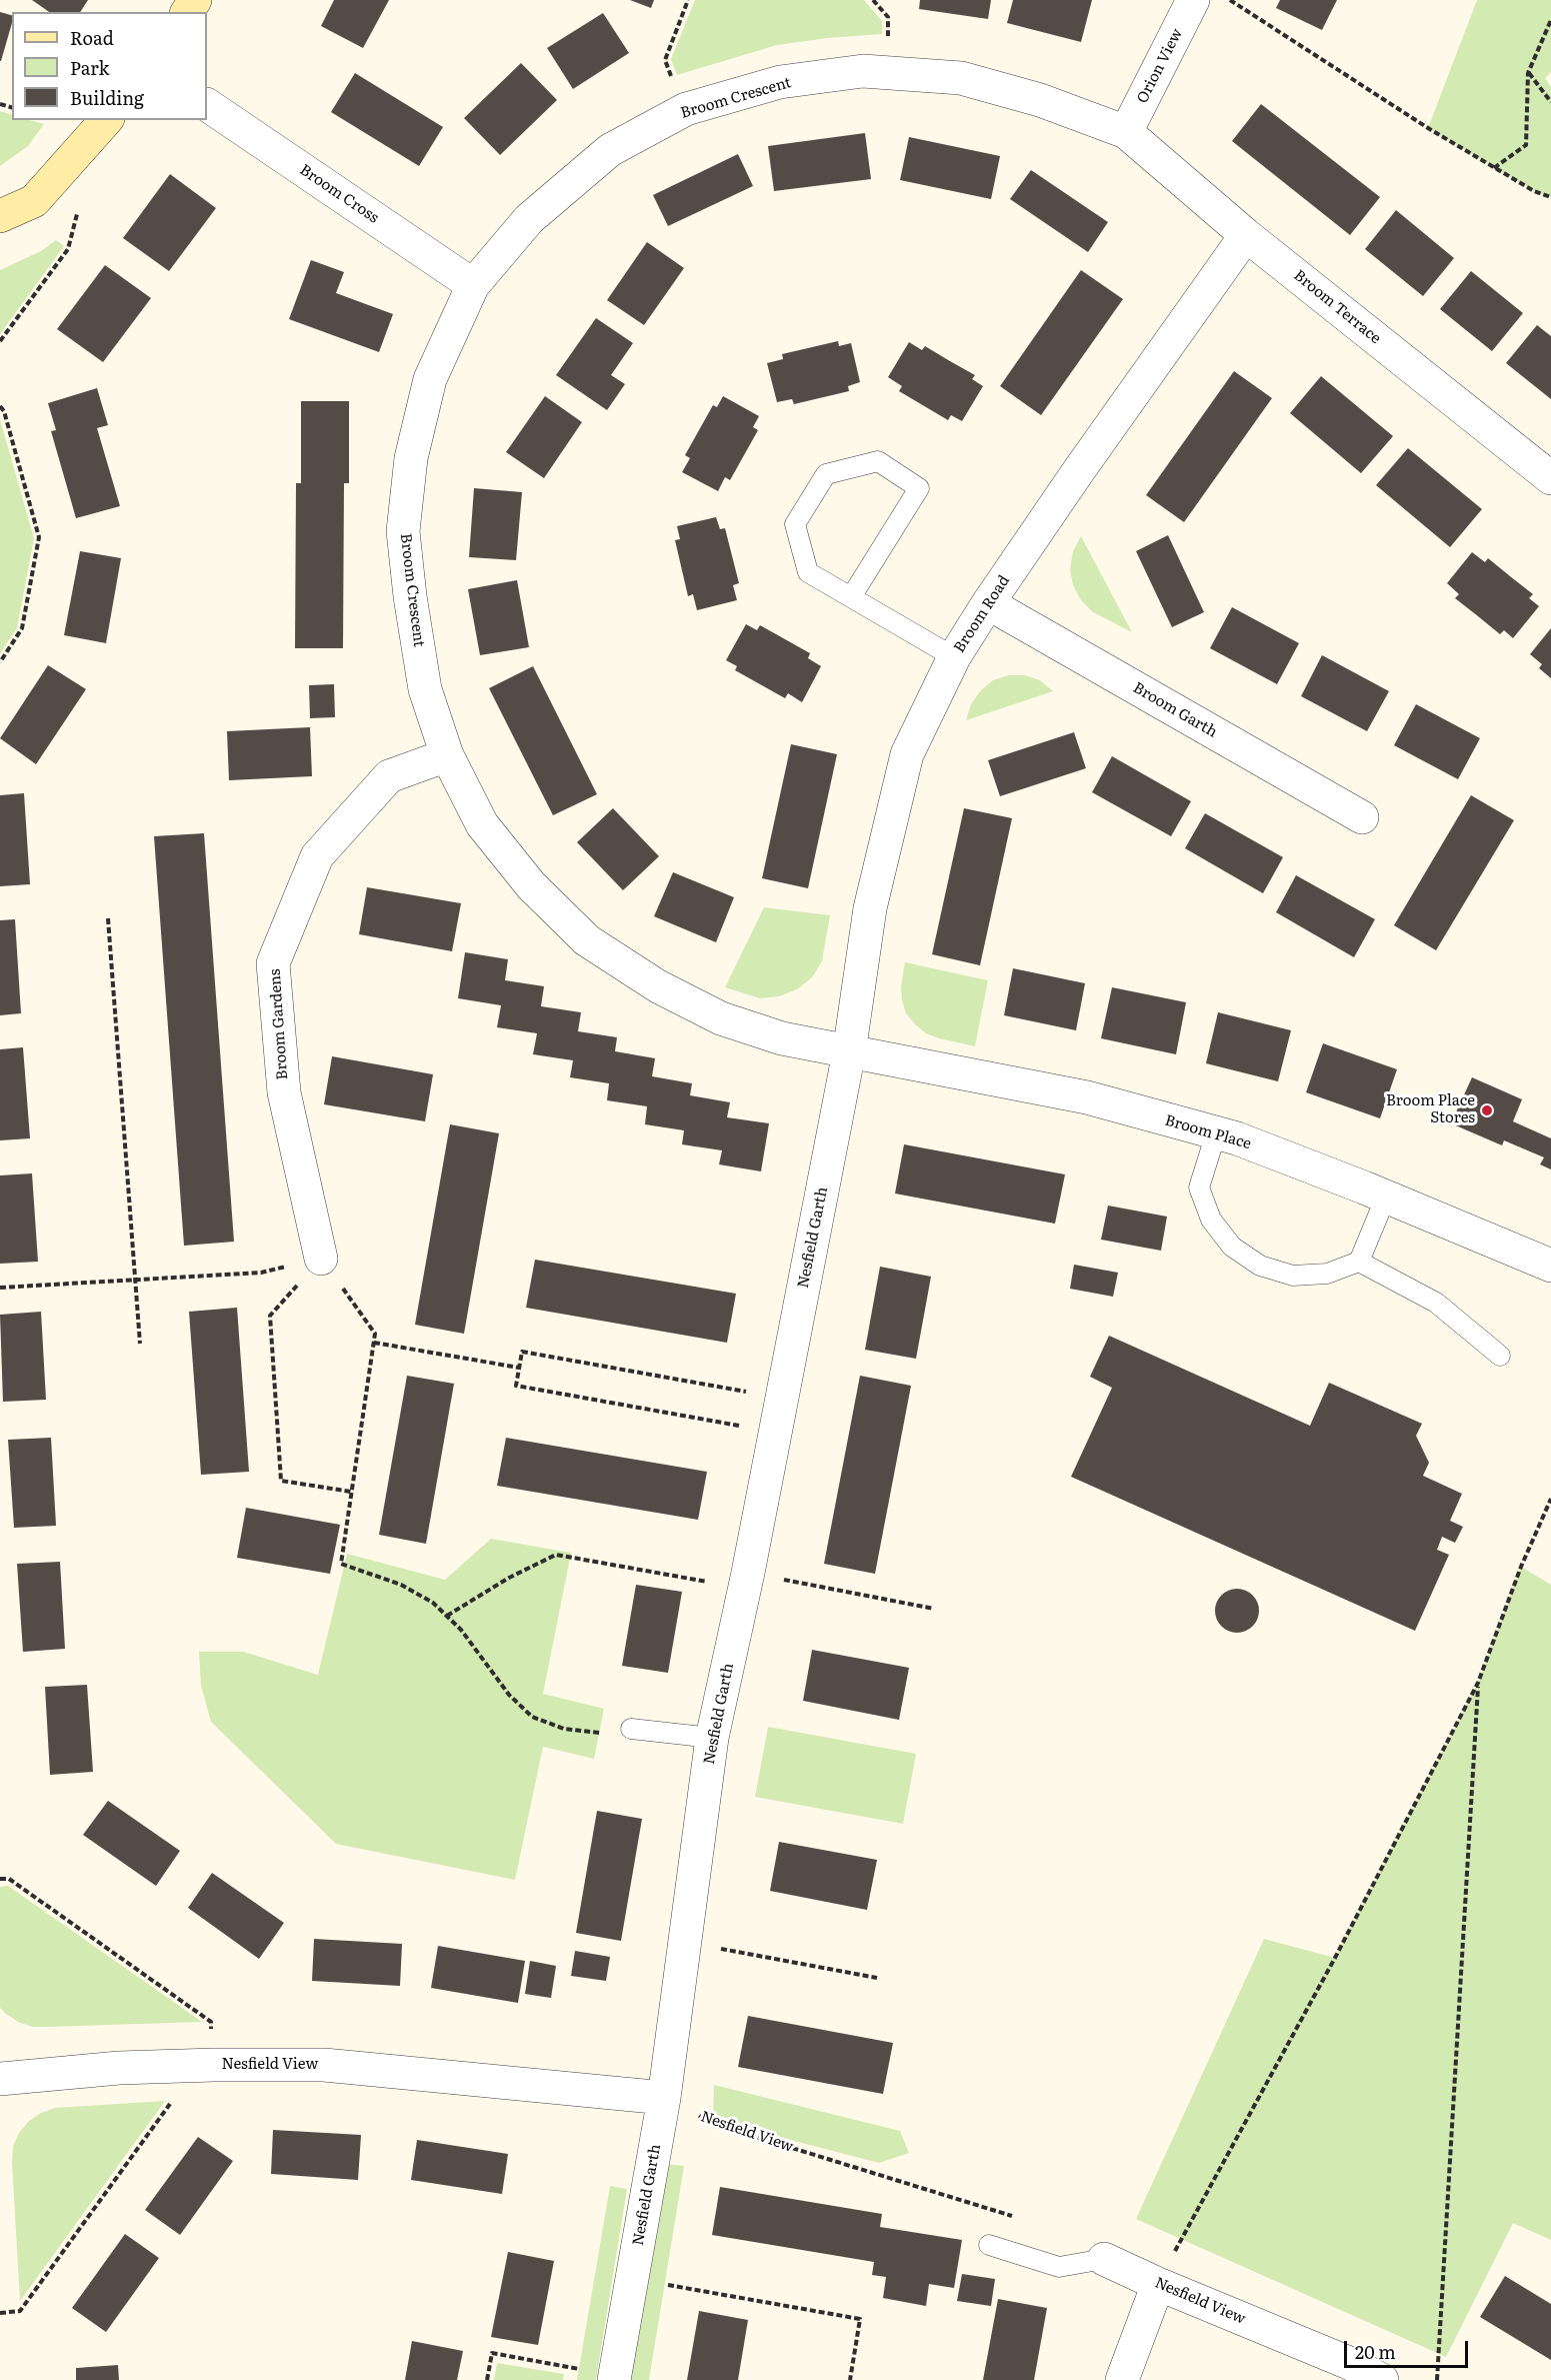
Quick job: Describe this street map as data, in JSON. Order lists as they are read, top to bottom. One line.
{"streets":{"street":["Orion View","Broom Crescent","Broom Cross","Broom Terrace","Broom Road","Broom Garth","Broom Gardens","Broom Place","Nesfield Garth","Nesfield View"]},"crossings":[["Orion View","Broom Crescent"],["Orion View","Broom Terrace"],["Broom Crescent","Broom Cross"],["Broom Crescent","Broom Terrace"],["Broom Crescent","Broom Road"],["Broom Crescent","Broom Gardens"],["Broom Crescent","Broom Place"],["Broom Crescent","Nesfield Garth"],["Broom Terrace","Broom Road"],["Broom Road","Broom Garth"],["Broom Road","Broom Place"],["Broom Road","Nesfield Garth"],["Broom Place","Nesfield Garth"],["Nesfield Garth","Nesfield View"]],"places":["Broom Place Stores"],"legend":["Road","Park","Building"],"scale_bar":"20 m"}
